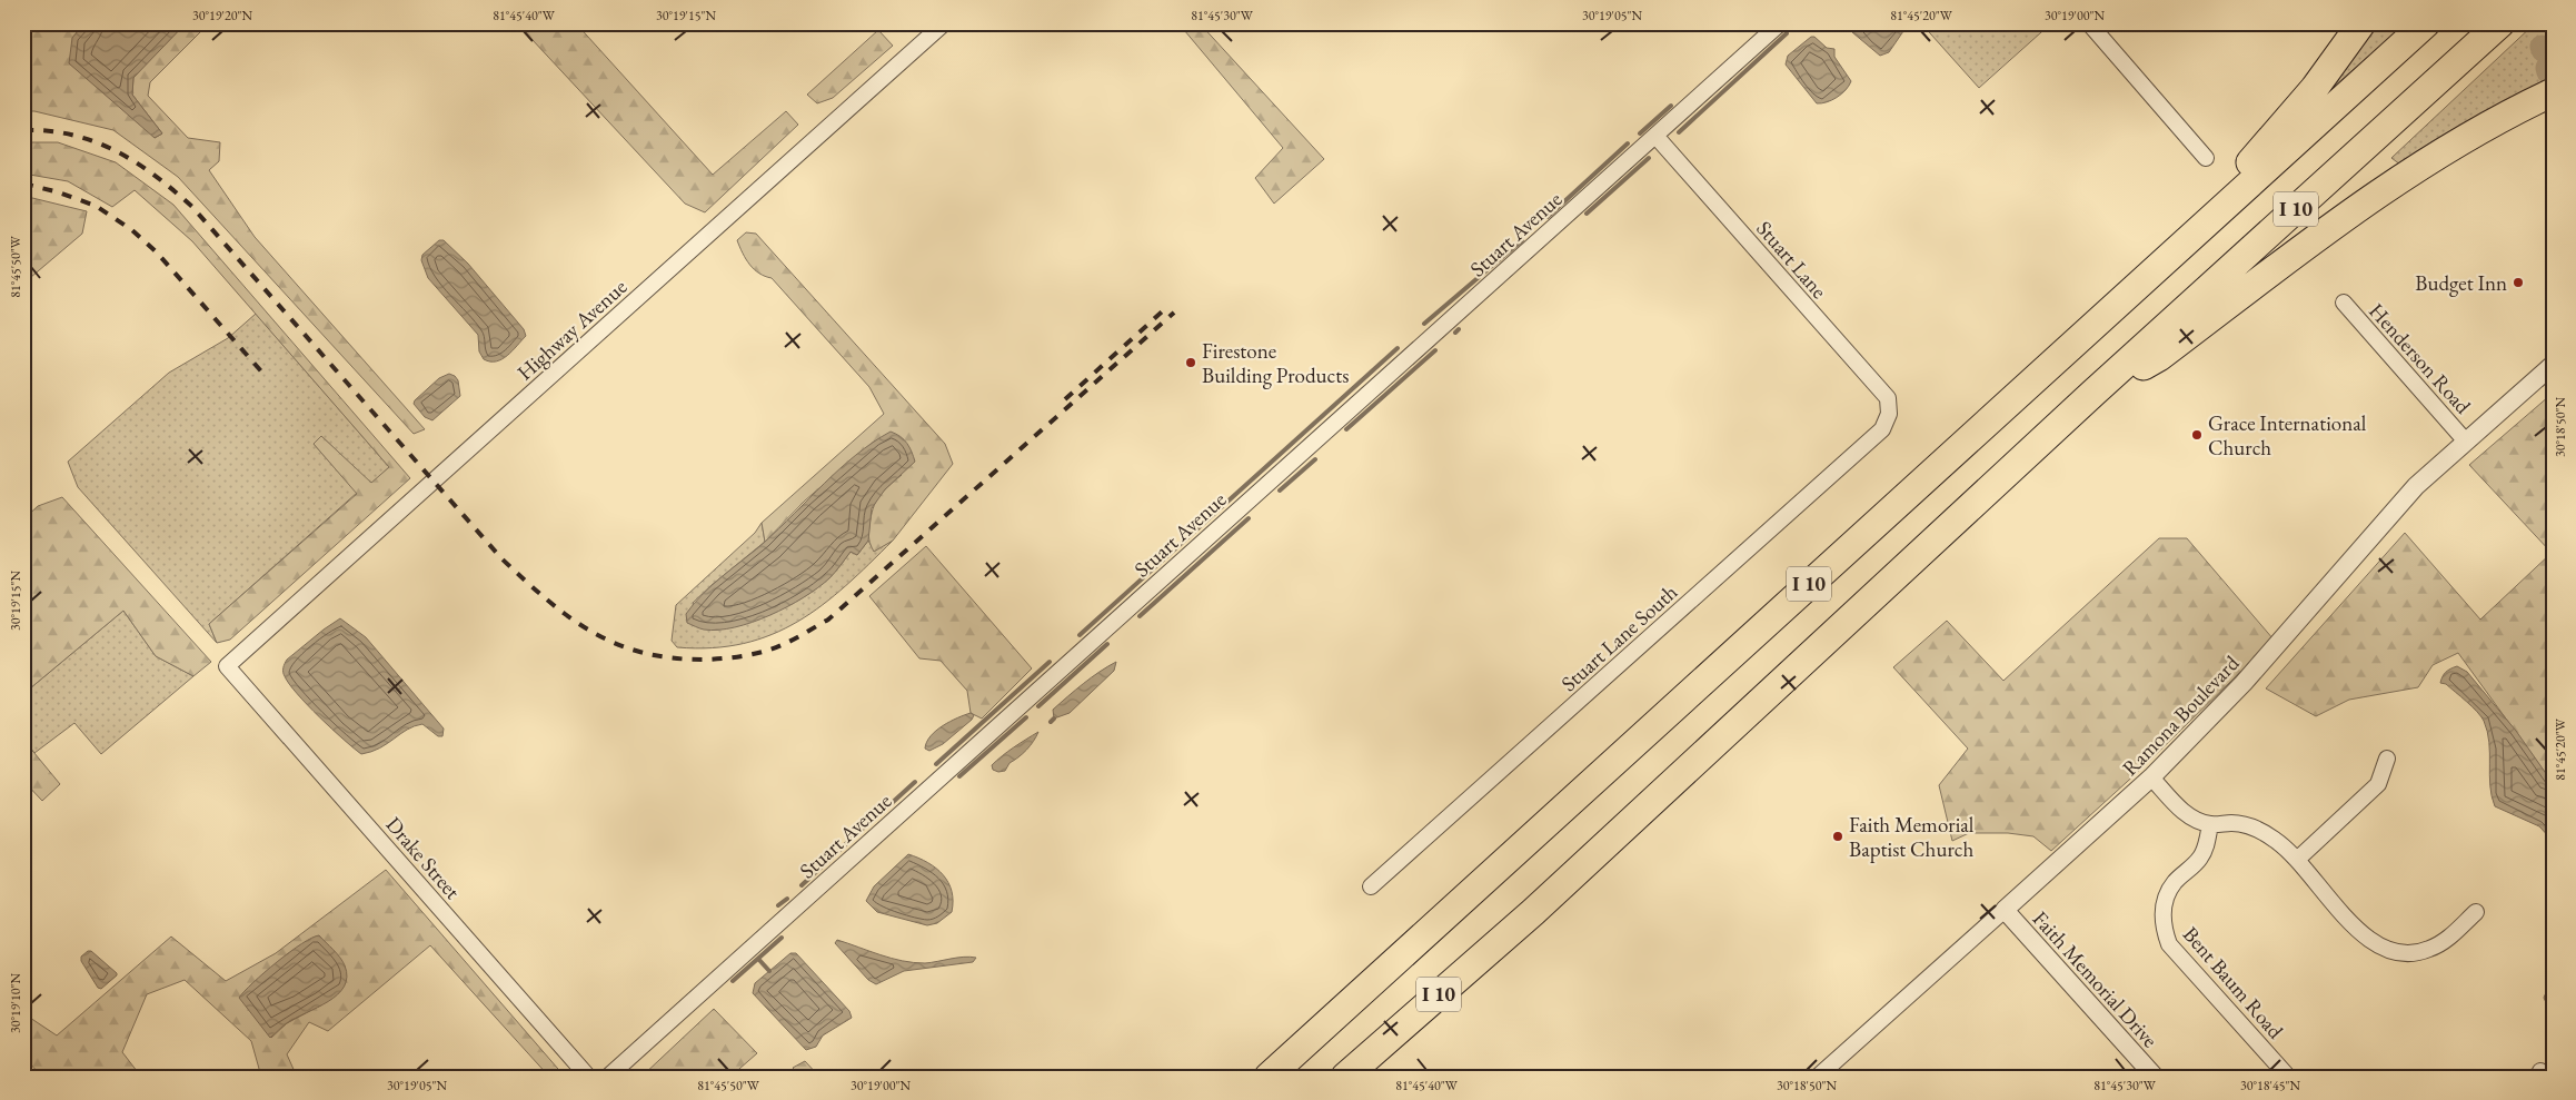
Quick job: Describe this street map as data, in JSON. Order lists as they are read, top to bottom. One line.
{"streets":{"highway":["I 10"],"street":["Stuart Avenue","Stuart Lane","Highway Avenue","Henderson Road","Stuart Lane South","Ramona Boulevard","Drake Street","Faith Memorial Drive","Bent Baum Road"]},"crossings":[["Stuart Avenue","Stuart Lane"],["Stuart Lane","Stuart Lane South"],["Highway Avenue","Drake Street"],["Henderson Road","Ramona Boulevard"],["Ramona Boulevard","Faith Memorial Drive"]],"places":["Budget Inn","Firestone Building Products","Grace International Church","Faith Memorial Baptist Church"],"coordinates":["30°19'20\"N","81°45'40\"W","30°19'15\"N","81°45'30\"W","30°19'05\"N","81°45'20\"W","30°19'00\"N","81°45'50\"W","30°18'50\"N","30°19'10\"N","30°18'45\"N"]}
